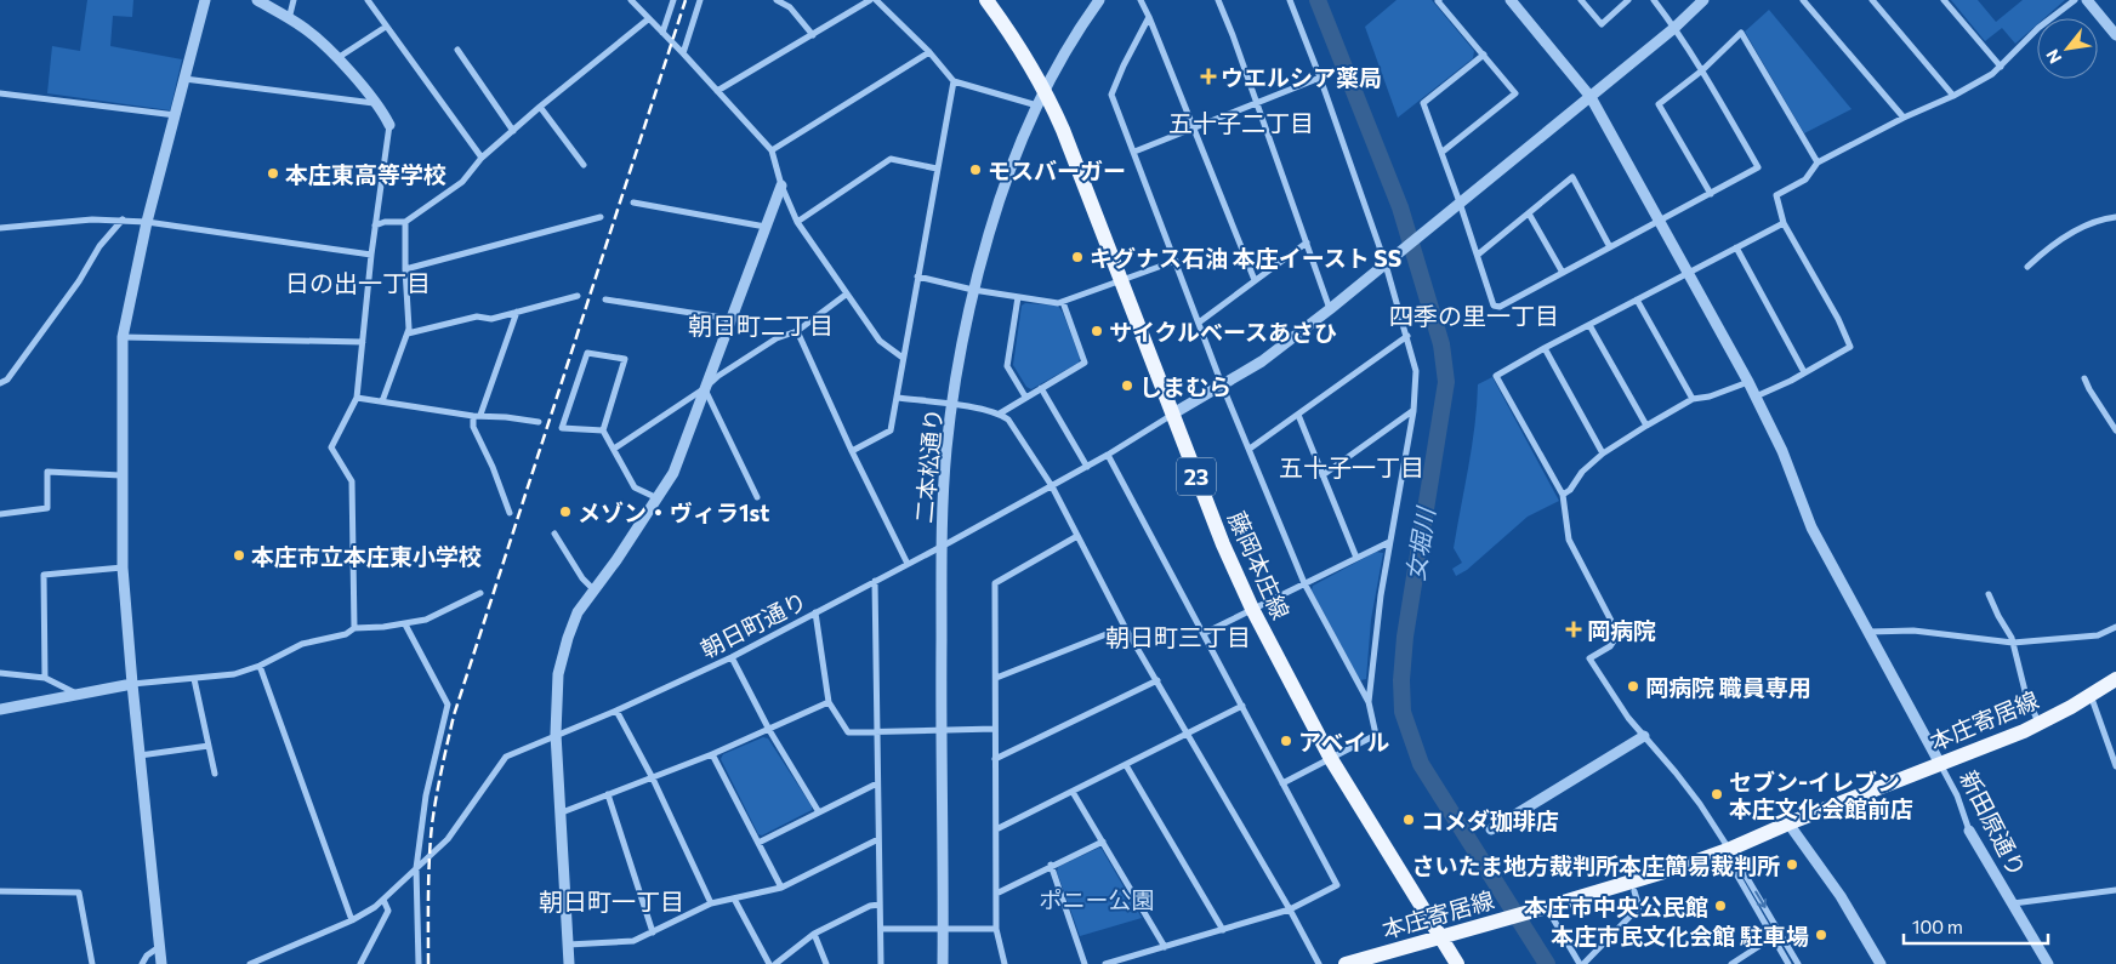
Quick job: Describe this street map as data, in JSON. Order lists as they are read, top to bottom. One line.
{"streets":{"main road":["23","藤岡本庄線","本庄寄居線"],"street":["二本松通り","朝日町通り","新田原通り"]},"crossings":[["二本松通り","藤岡本庄線"],["二本松通り","朝日町通り"],["藤岡本庄線","朝日町通り"],["藤岡本庄線","本庄寄居線"],["本庄寄居線","新田原通り"]],"districts":["五十子二丁目","日の出一丁目","四季の里一丁目","朝日町二丁目","五十子一丁目","朝日町三丁目","朝日町一丁目"],"water":["女堀川"],"parks":["ポニー公園"],"places":{"health":["ウエルシア薬局","岡病院"],"other":["モスバーガー","本庄東高等学校","キグナス石油 本庄イースト SS","サイクルベースあさひ","しまむら","メゾン・ヴィラ1st","本庄市立本庄東小学校","岡病院 職員専用","アベイル","セブン-イレブン 本庄文化会館前店","コメダ珈琲店","さいたま地方裁判所本庄簡易裁判所","本庄市中央公民館","本庄市民文化会館 駐車場"]},"scale_bar":"100 m","north":"bottom left"}
